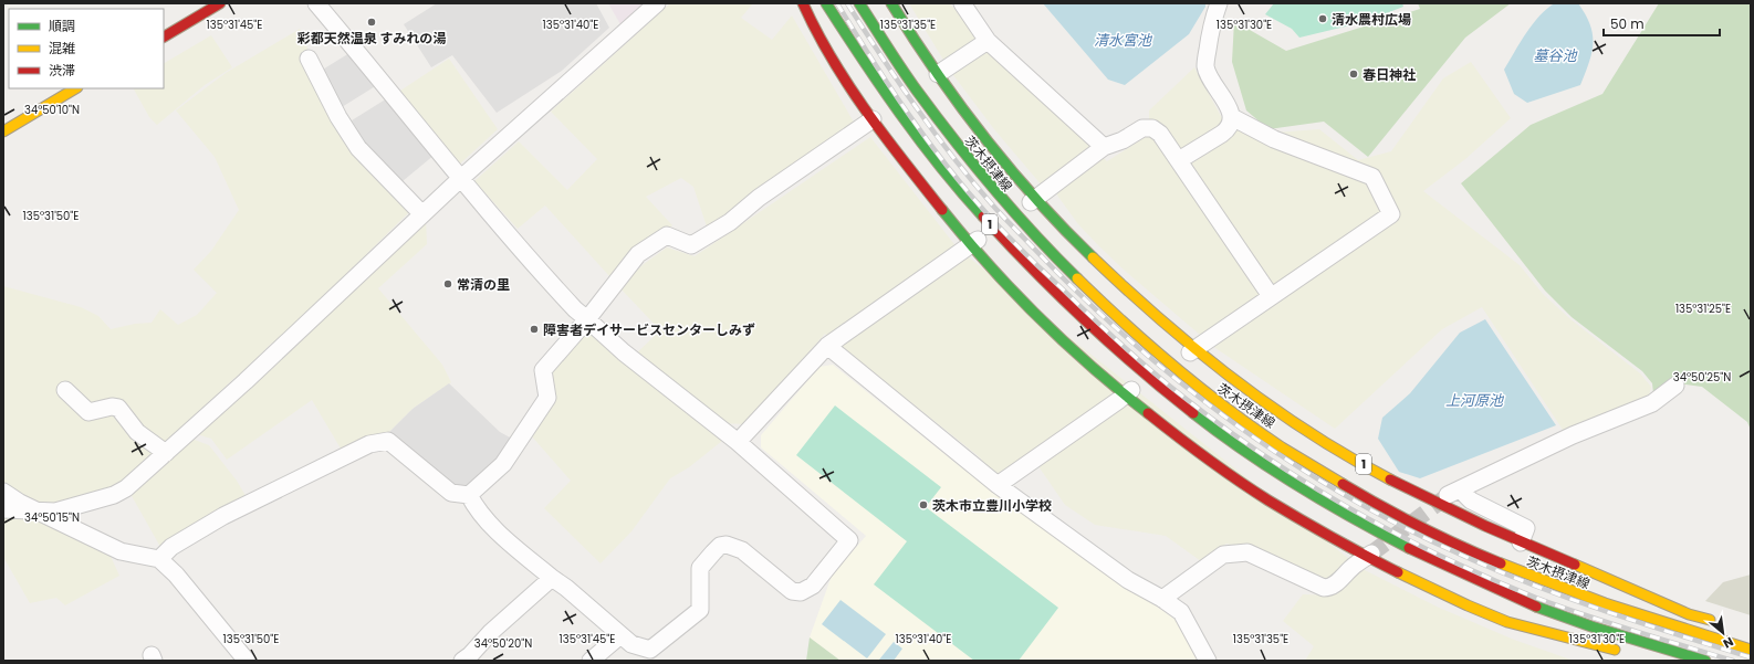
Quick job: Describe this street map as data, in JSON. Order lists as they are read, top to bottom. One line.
{"streets":{"main road":["茨木摂津線","1"]},"crossings":[["茨木摂津線","1"]],"water":["清水宮池","墓谷池","上河原池"],"places":["清水農村広場","彩都天然温泉 すみれの湯","春日神社","常清の里","障害者デイサービスセンターしみず","茨木市立豊川小学校"],"legend":["順調","混雑","渋滞"],"scale_bar":"50 m","north":"bottom right","coordinates":["135°31'45\"E","135°31'40\"E","135°31'35\"E","135°31'30\"E","34°50'10\"N","135°31'50\"E","135°31'25\"E","34°50'25\"N","34°50'15\"N","34°50'20\"N"]}
